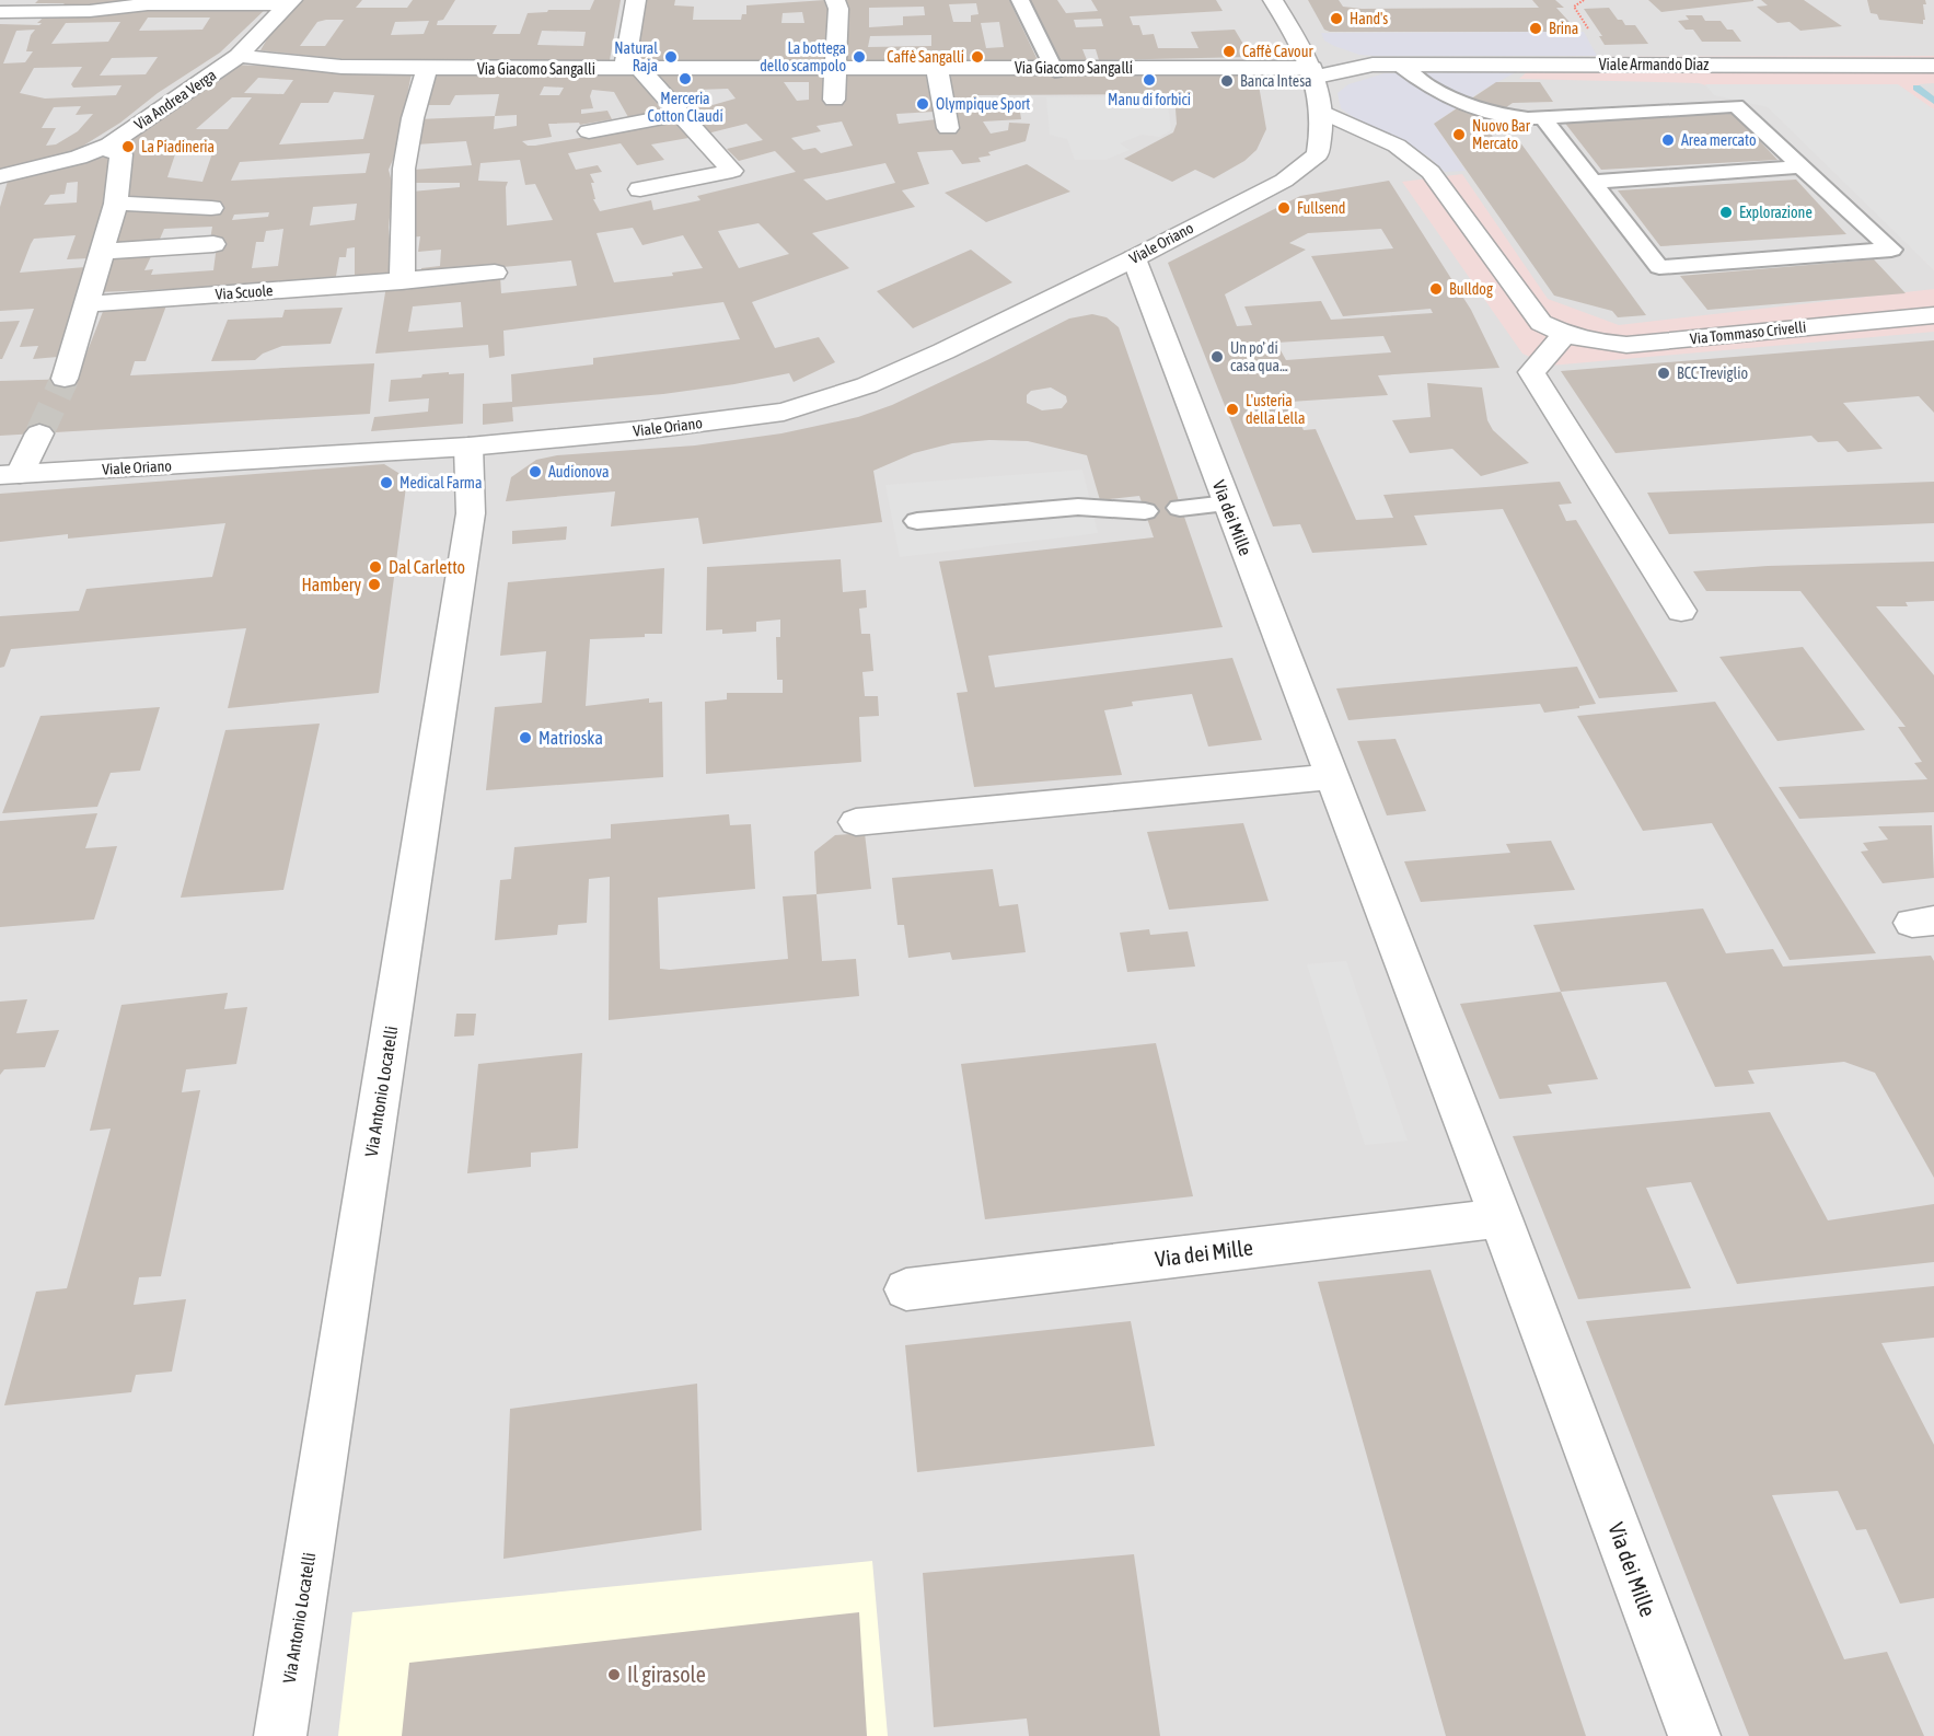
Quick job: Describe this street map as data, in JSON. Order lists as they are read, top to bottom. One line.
{"streets":{"street":["Viale Armando Diaz","Via Giacomo Sangalli","Via Andrea Verga","Viale Oriano","Via Scuole","Via Tommaso Crivelli","Via dei Mille","Via Antonio Locatelli"]},"crossings":[["Viale Armando Diaz","Via Giacomo Sangalli"],["Viale Armando Diaz","Viale Oriano"],["Via Giacomo Sangalli","Via Andrea Verga"],["Via Giacomo Sangalli","Viale Oriano"],["Viale Oriano","Via Tommaso Crivelli"],["Viale Oriano","Via dei Mille"],["Viale Oriano","Via Antonio Locatelli"]],"places":["Hand's","Brina","Caffè Cavour","Natural Raja","La bottega dello scampolo","Caffè Sangalli","Merceria Cotton Claudi","Manu di forbici","Banca Intesa","Olympique Sport","Nuovo Bar Mercato","Area mercato","La Piadineria","Fullsend","Explorazione","Bulldog","Un po' di casa qua...","BCC Treviglio","L'usteria della Lella","Audionova","Medical Farma","Dal Carletto","Hambery","Matrioska","Il girasole"]}
